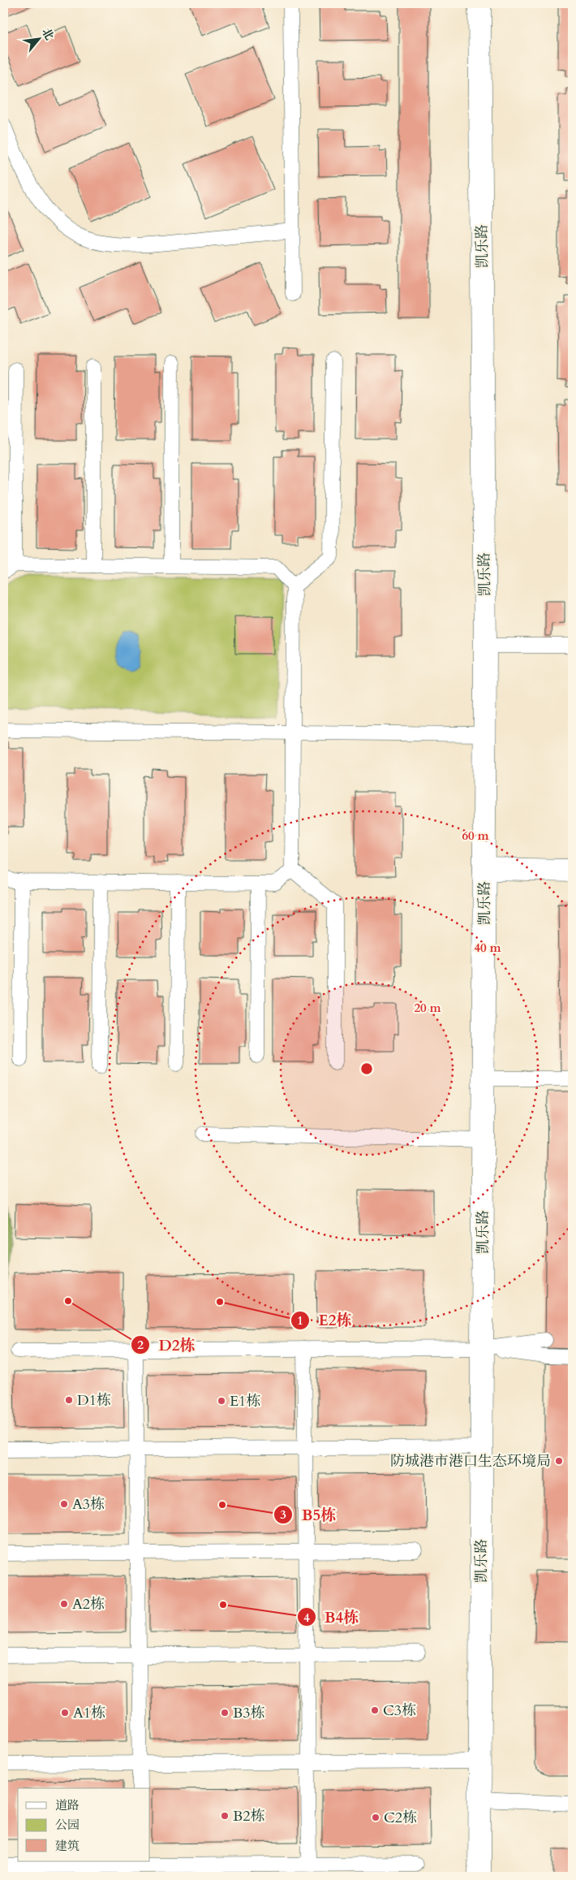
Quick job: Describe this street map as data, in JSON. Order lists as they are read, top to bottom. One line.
{"streets":{"street":["凯乐路"]},"places":["D2栋","E2栋","D1栋","E1栋","防城港市港口生态环境局","A3栋","B5栋","A2栋","B4栋","C3栋","A1栋","B3栋","B2栋","C2栋"],"legend":["道路","公园","建筑"],"north":"top right","rings":["60 m","40 m","20 m"]}
